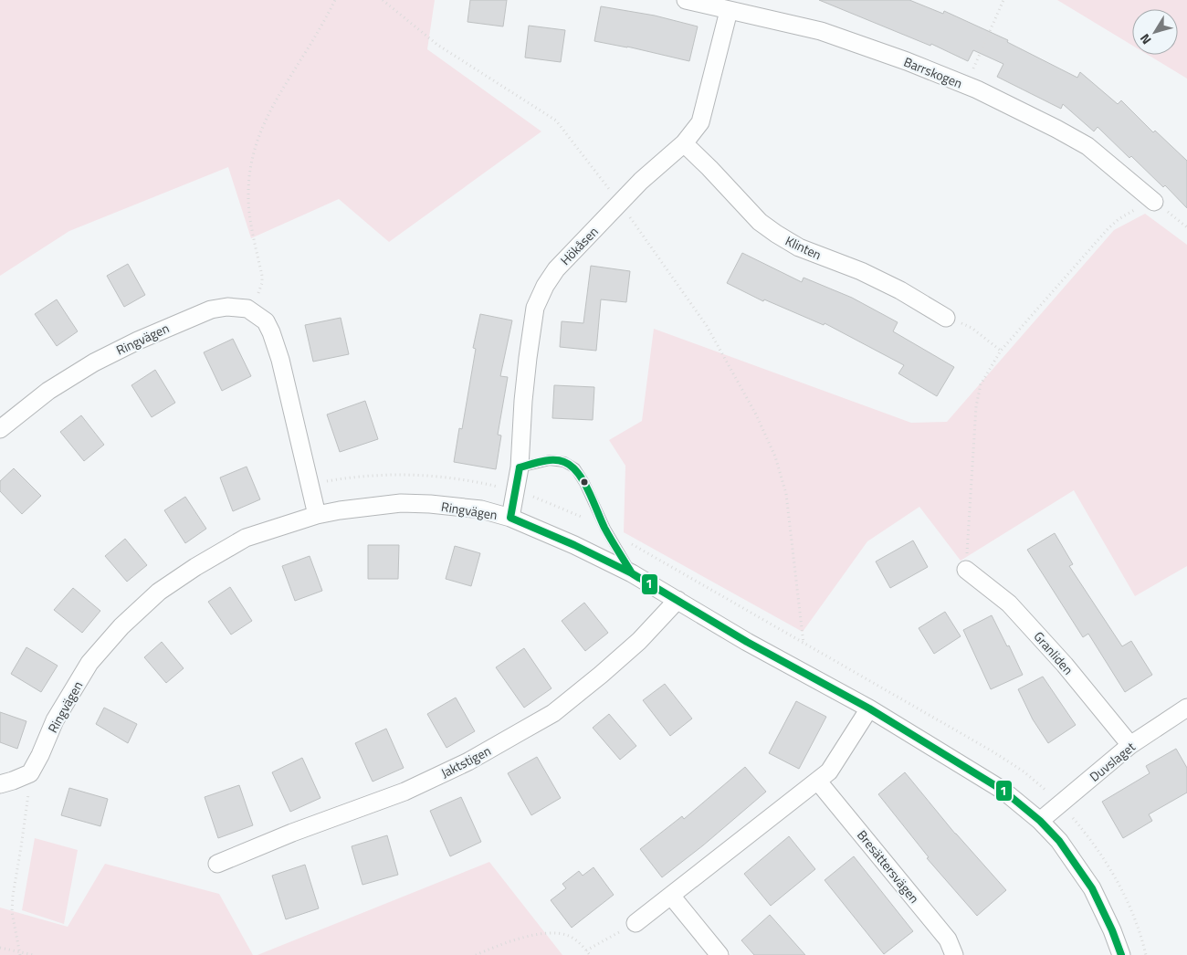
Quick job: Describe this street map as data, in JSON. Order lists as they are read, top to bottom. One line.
{"streets":{"street":["Barrskogen","Hökåsen","Klinten","Ringvägen","Granliden","Jaktstigen","Duvslaget","Bresättersvägen"]},"crossings":[["Barrskogen","Hökåsen"],["Hökåsen","Klinten"],["Hökåsen","Ringvägen"],["Ringvägen","Jaktstigen"],["Ringvägen","Duvslaget"],["Granliden","Duvslaget"]],"lines":["transit line 1"],"north":"bottom left"}
